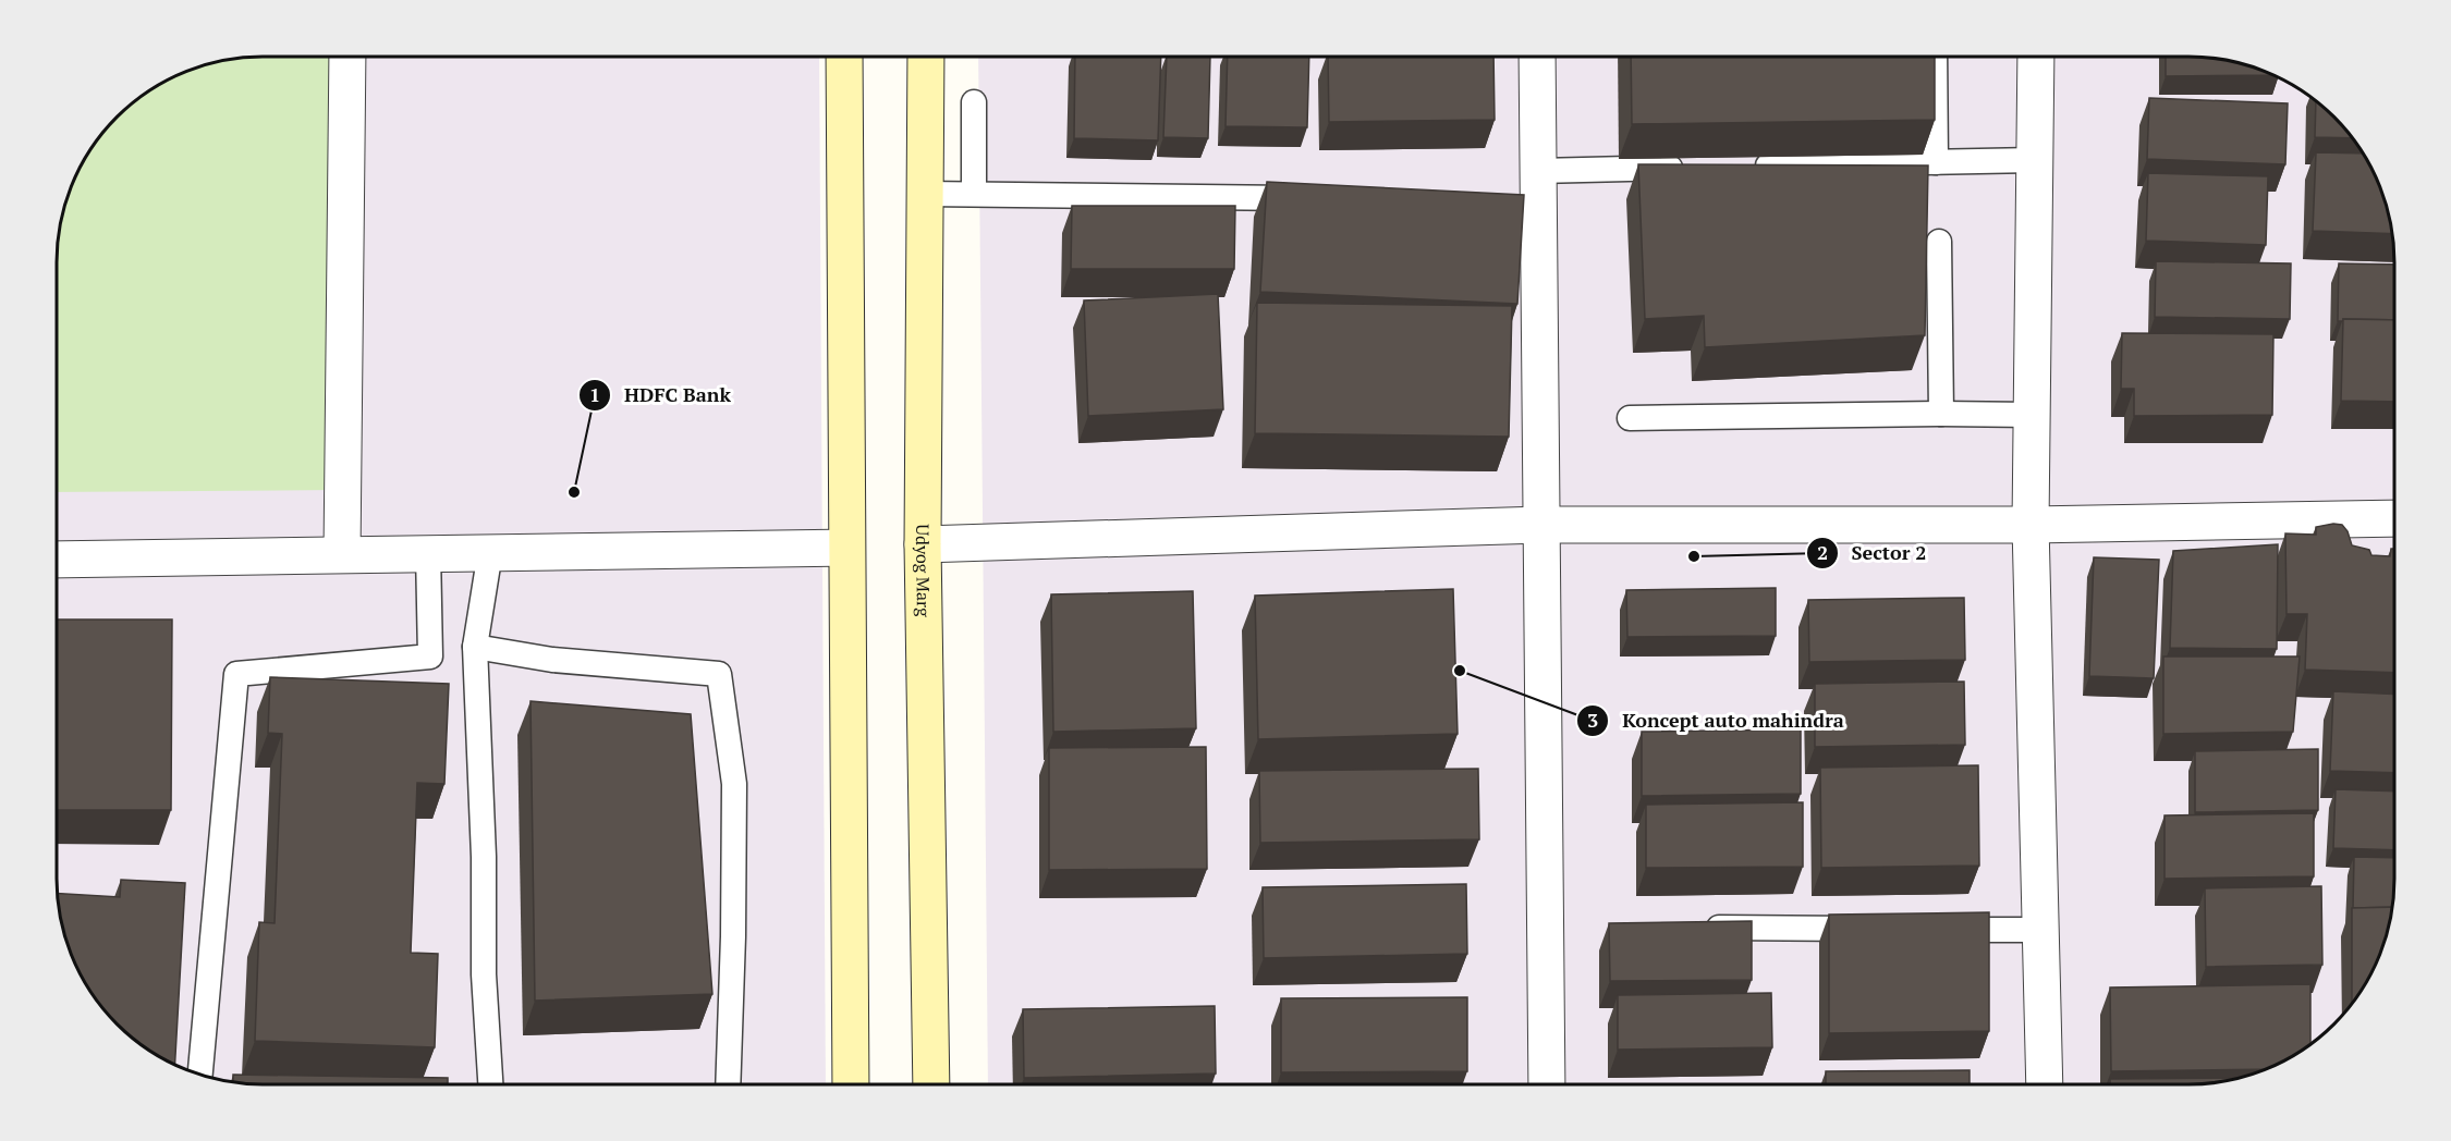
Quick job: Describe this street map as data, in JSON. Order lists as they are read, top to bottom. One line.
{"streets":{"street":["Udyog Marg"]},"places":["HDFC Bank","Sector 2","Koncept auto mahindra"]}
